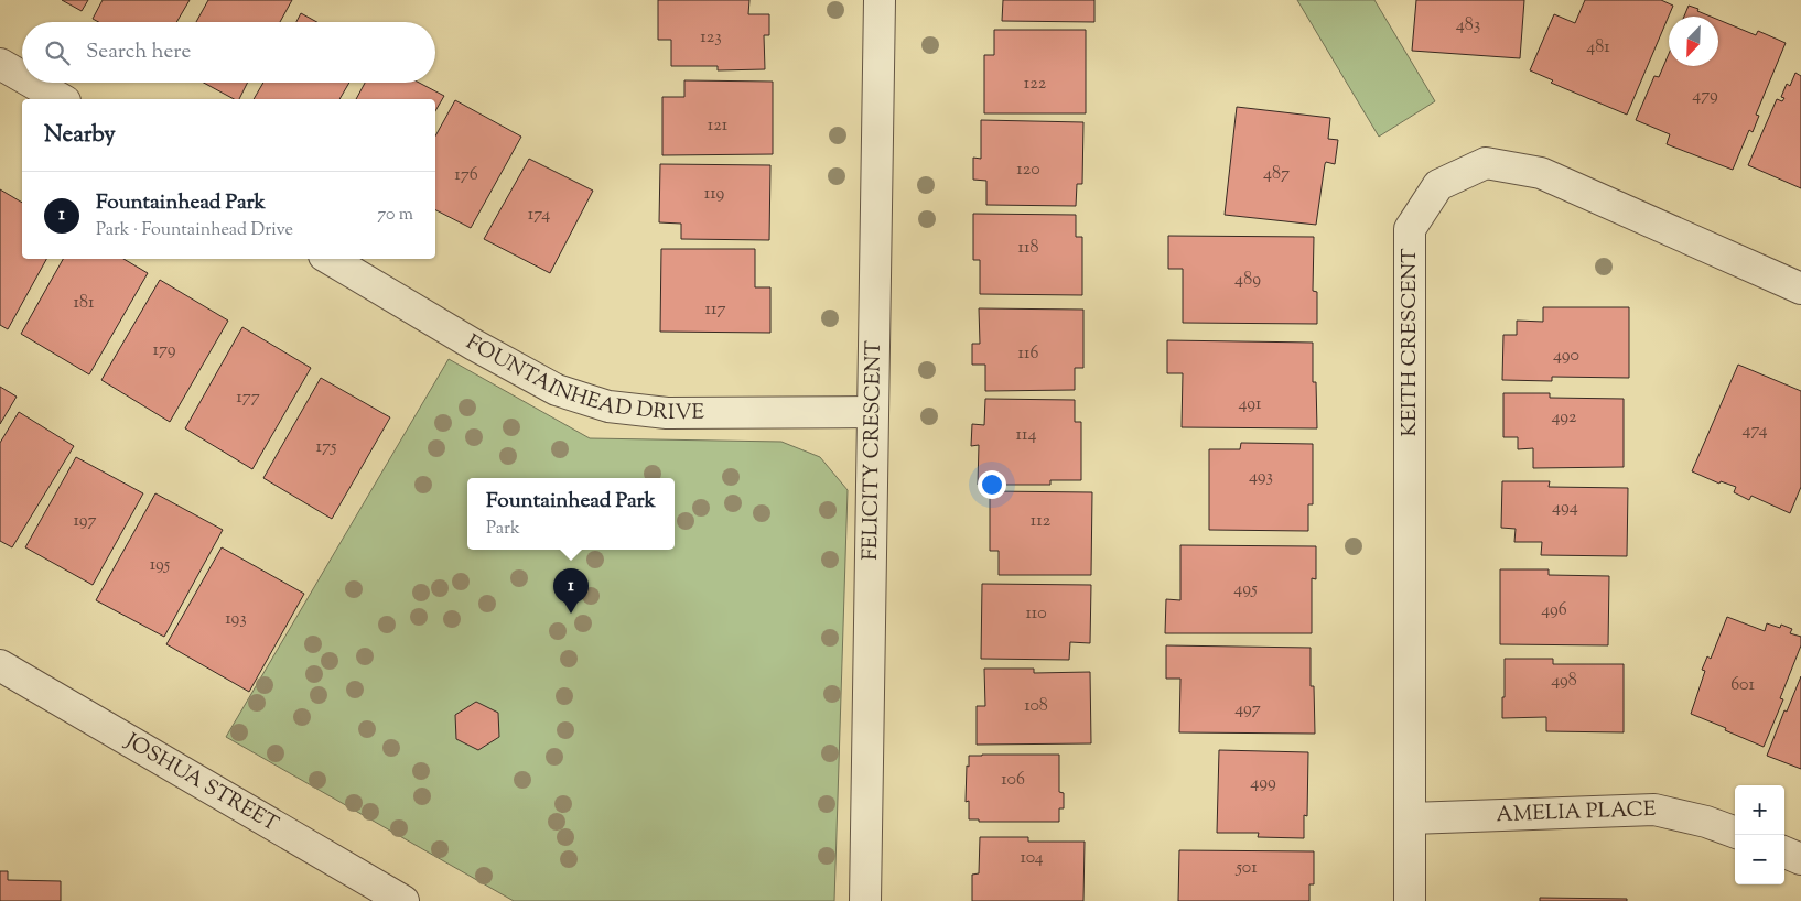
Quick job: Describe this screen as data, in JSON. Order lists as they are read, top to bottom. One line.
{"streets":{"street":["KEITH CRESCENT","FOUNTAINHEAD DRIVE","FELICITY CRESCENT","JOSHUA STREET","AMELIA PLACE"]},"crossings":[["KEITH CRESCENT","AMELIA PLACE"],["FOUNTAINHEAD DRIVE","FELICITY CRESCENT"]],"house_numbers":["483","123","481","122","479","121","120","487","176","119","174","118","489","181","117","179","116","490","177","491","492","474","114","175","493","494","197","112","195","495","496","110","193","498","601","108","497","106","499","104","501"],"north":"bottom left","page":{"search":"Search here","heading":"Nearby","list":[{"mark":"1","name":"Fountainhead Park","note":"Park · Fountainhead Drive","value":"70 m"}],"popup":["Fountainhead Park","Park"],"pins":"1","map_buttons":["+","−"]}}
